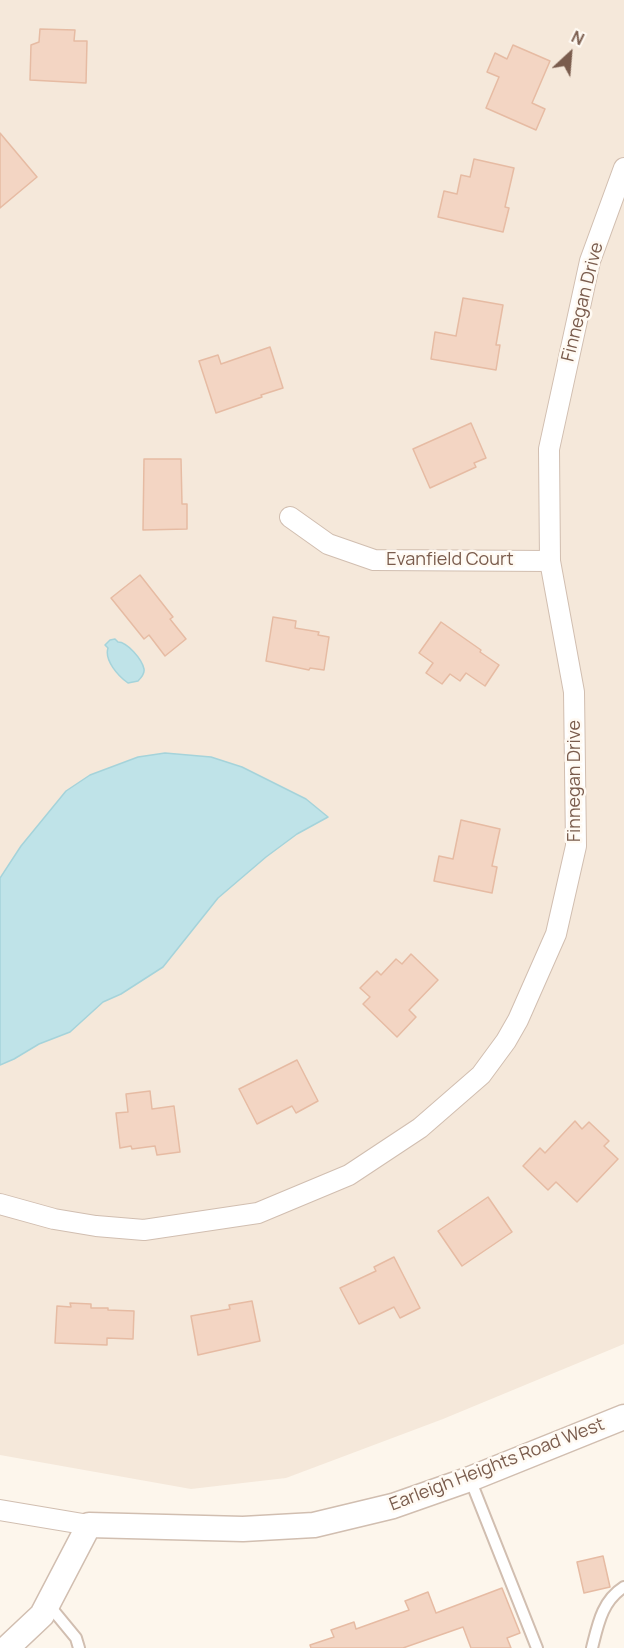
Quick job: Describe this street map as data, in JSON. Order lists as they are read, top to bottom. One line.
{"streets":{"street":["Finnegan Drive","Evanfield Court","Earleigh Heights Road West"]},"crossings":[["Finnegan Drive","Evanfield Court"]],"north":"top right"}
